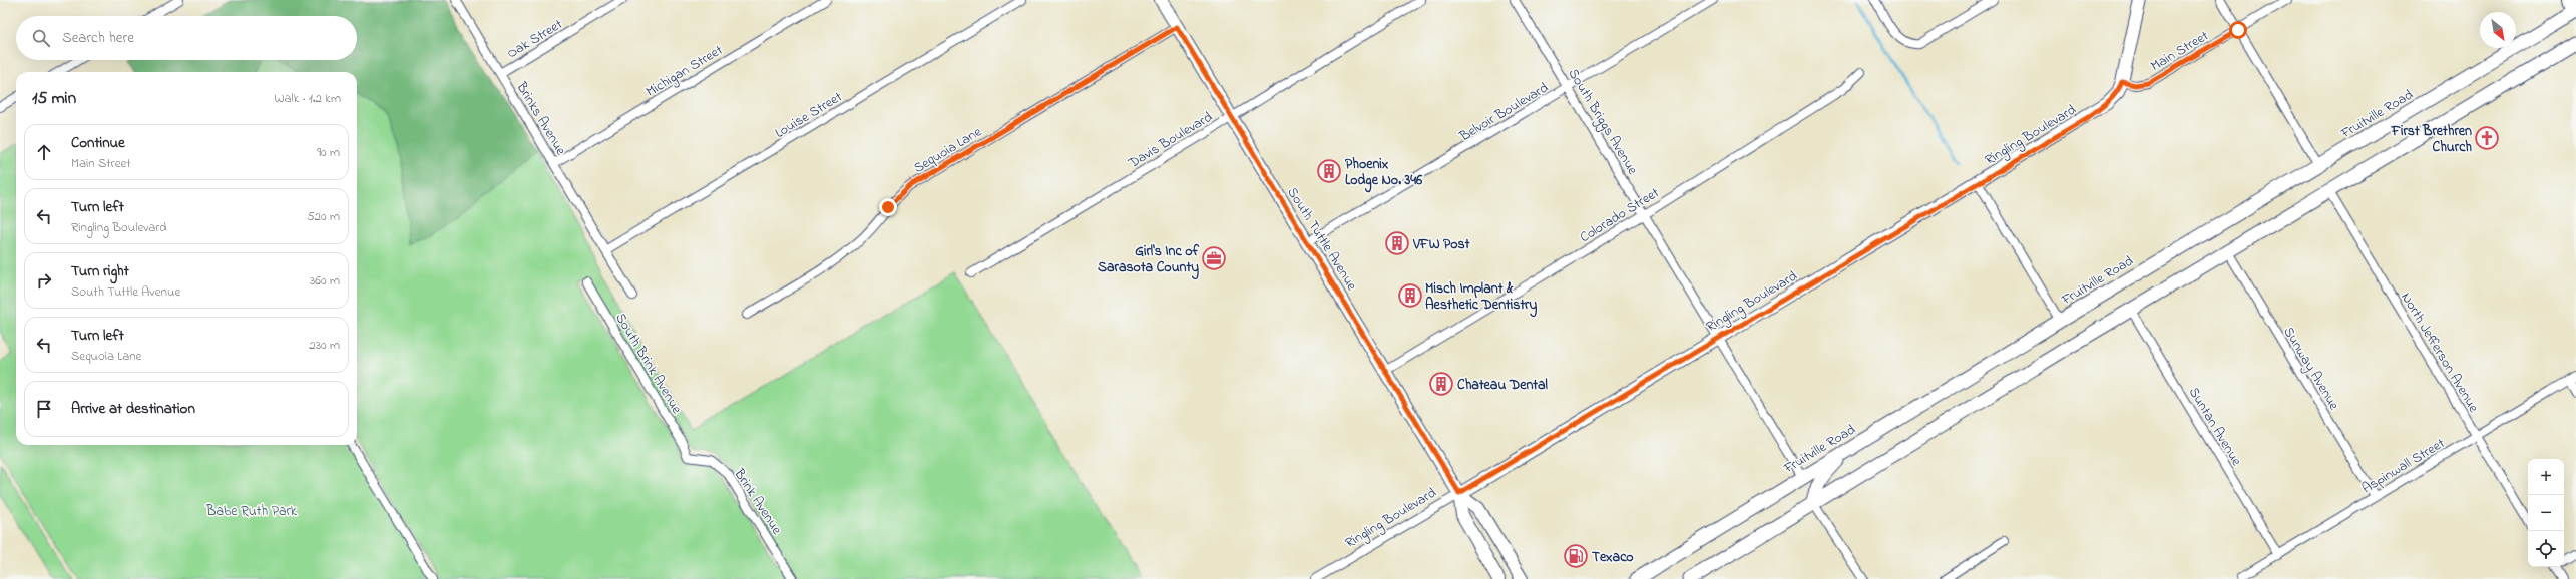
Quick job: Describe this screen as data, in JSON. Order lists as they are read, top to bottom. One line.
{"streets":{"main road":["Fruitville Road"],"street":["Oak Street","Main Street","Michigan Street","Belvoir Boulevard","Louise Street","Brinks Avenue","South Briggs Avenue","Ringling Boulevard","Davis Boulevard","Sequoia Lane","Colorado Street","South Tuttle Avenue","North Jefferson Avenue","South Brink Avenue","Sunway Avenue","Suntan Avenue","Aspinwall Street","Brink Avenue"]},"crossings":[["Oak Street","Brinks Avenue"],["Main Street","Ringling Boulevard"],["Michigan Street","Brinks Avenue"],["Belvoir Boulevard","South Briggs Avenue"],["Belvoir Boulevard","South Tuttle Avenue"],["Fruitville Road","South Briggs Avenue"],["Louise Street","Brinks Avenue"],["Louise Street","South Brink Avenue"],["Brinks Avenue","South Brink Avenue"],["South Briggs Avenue","Ringling Boulevard"],["South Briggs Avenue","Colorado Street"],["Ringling Boulevard","South Tuttle Avenue"],["Davis Boulevard","South Tuttle Avenue"],["Sequoia Lane","South Tuttle Avenue"],["Colorado Street","South Tuttle Avenue"],["North Jefferson Avenue","Aspinwall Street"],["South Brink Avenue","Brink Avenue"],["Sunway Avenue","Aspinwall Street"],["Suntan Avenue","Aspinwall Street"]],"parks":["Babe Ruth Park"],"places":{"church":["First Brethren Church"],"building":["Phoenix Lodge No. 346","VFW Post","Misch Implant & Aesthetic Dentistry","Chateau Dental"],"office":["Girl's Inc of Sarasota County"],"fuel station":["Texaco"]},"north":"bottom right","page":{"search":"Search here","heading":["15 min","Walk · 1.2 km"],"list":[["Continue","Main Street","90 m"],["Turn left","Ringling Boulevard","520 m"],["Turn right","South Tuttle Avenue","360 m"],["Turn left","Sequoia Lane","230 m"],"Arrive at destination"],"map_buttons":["+","−"]}}
